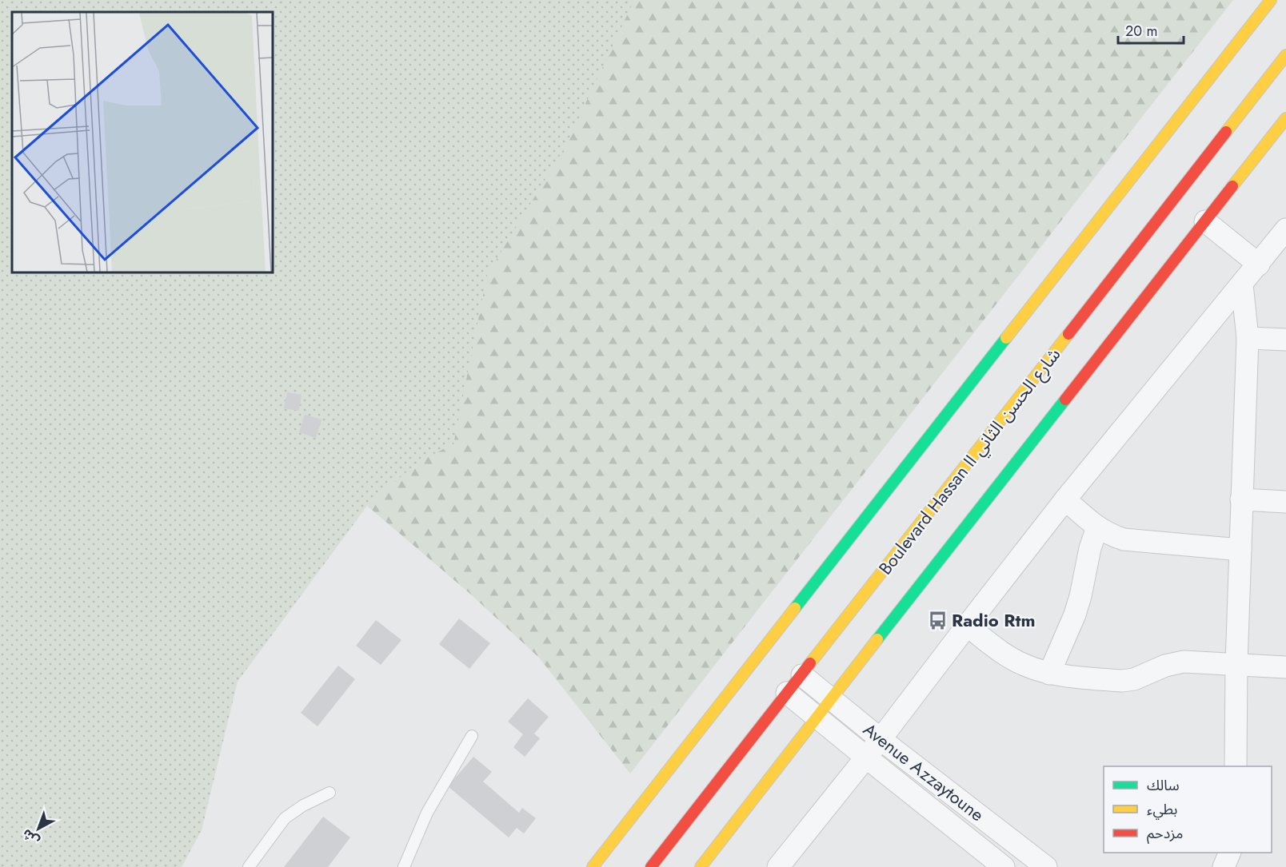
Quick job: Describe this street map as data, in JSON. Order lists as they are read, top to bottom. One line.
{"streets":{"main road":["Boulevard Hassan II شارع الحسن الثاني"],"street":["Avenue Azzaytoune"]},"crossings":[["Boulevard Hassan II شارع الحسن الثاني","Avenue Azzaytoune"]],"places":{"bus stop":["Radio Rtm"]},"legend":["سالك","بطيء","مزدحم"],"scale_bar":"20 m","north":"bottom left"}
